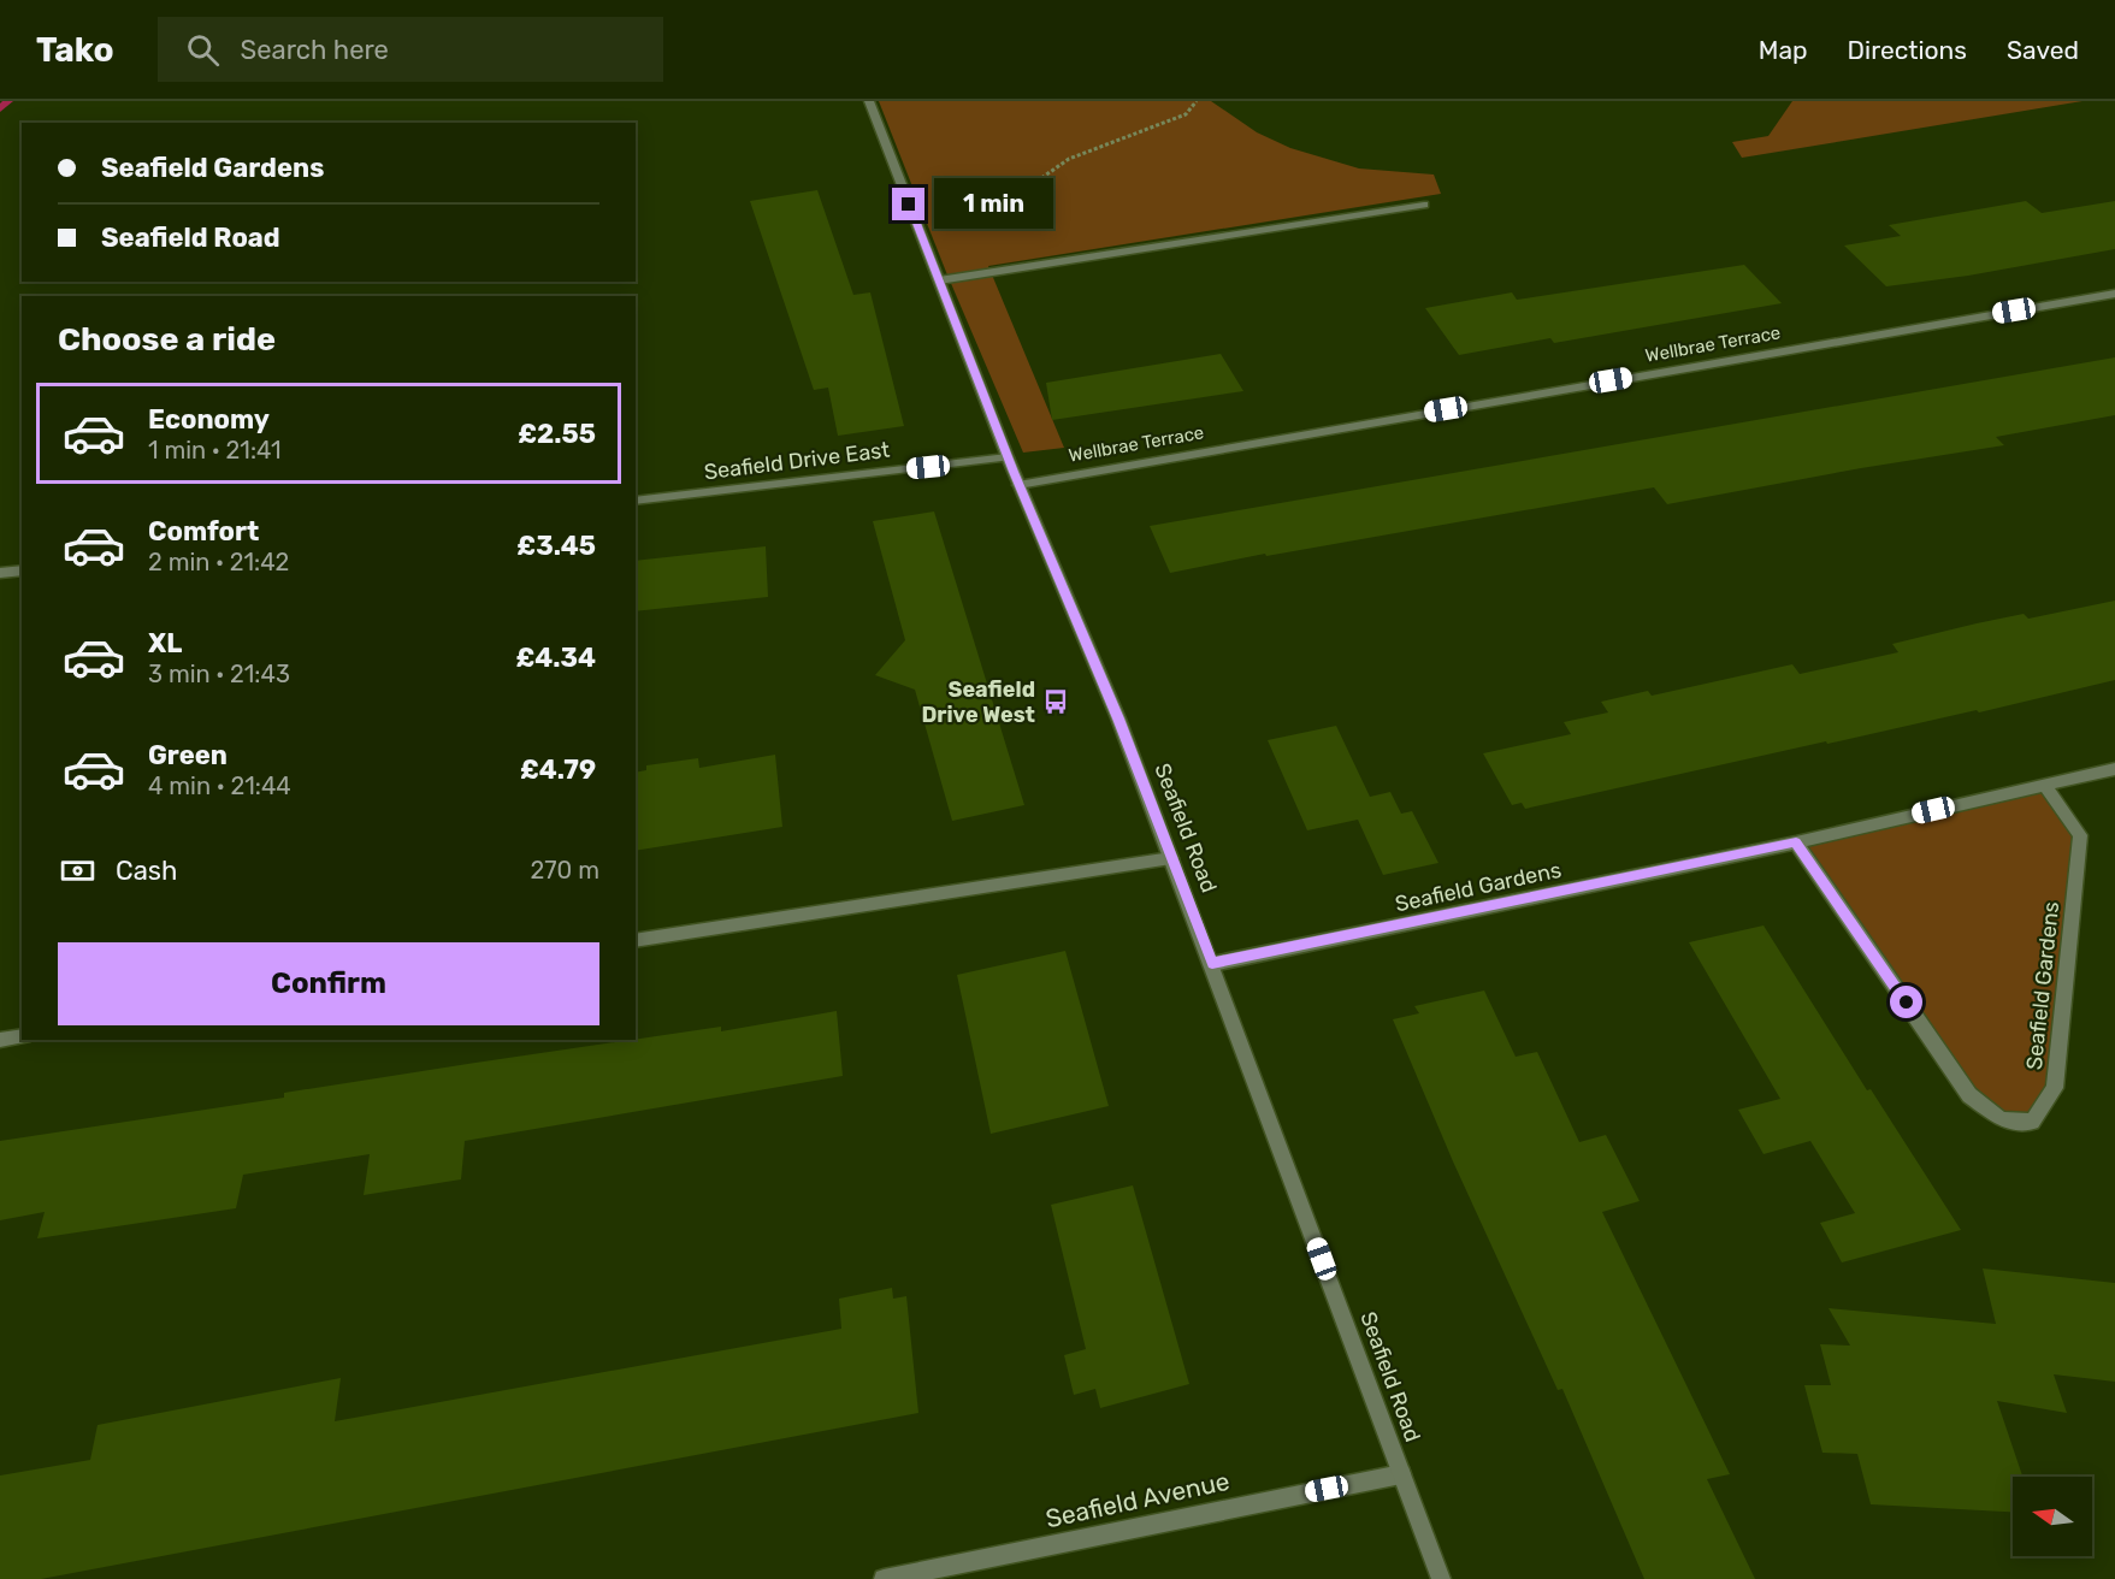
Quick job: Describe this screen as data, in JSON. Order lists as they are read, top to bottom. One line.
{"streets":{"street":["Wellbrae Terrace","Seafield Drive East","Seafield Road","Seafield Gardens","Seafield Avenue"]},"crossings":[["Wellbrae Terrace","Seafield Road"],["Seafield Drive East","Seafield Road"],["Seafield Road","Seafield Gardens"],["Seafield Road","Seafield Avenue"]],"places":{"bus stop":["Seafield Drive West"]},"north":"left","page":{"header":"Tako","search":"Search here","nav":["Map","Directions","Saved"],"banner":["Seafield Gardens","Seafield Road"],"bubble":"1 min","heading":"Choose a ride","list":[{"name":"Economy","note":"1 min · 21:41","value":"£2.55"},{"name":"Comfort","note":"2 min · 21:42","value":"£3.45"},{"name":"XL","note":"3 min · 21:43","value":"£4.34"},{"name":"Green","note":"4 min · 21:44","value":"£4.79"}],"pay":["Cash","270 m"],"buttons":"Confirm"}}
